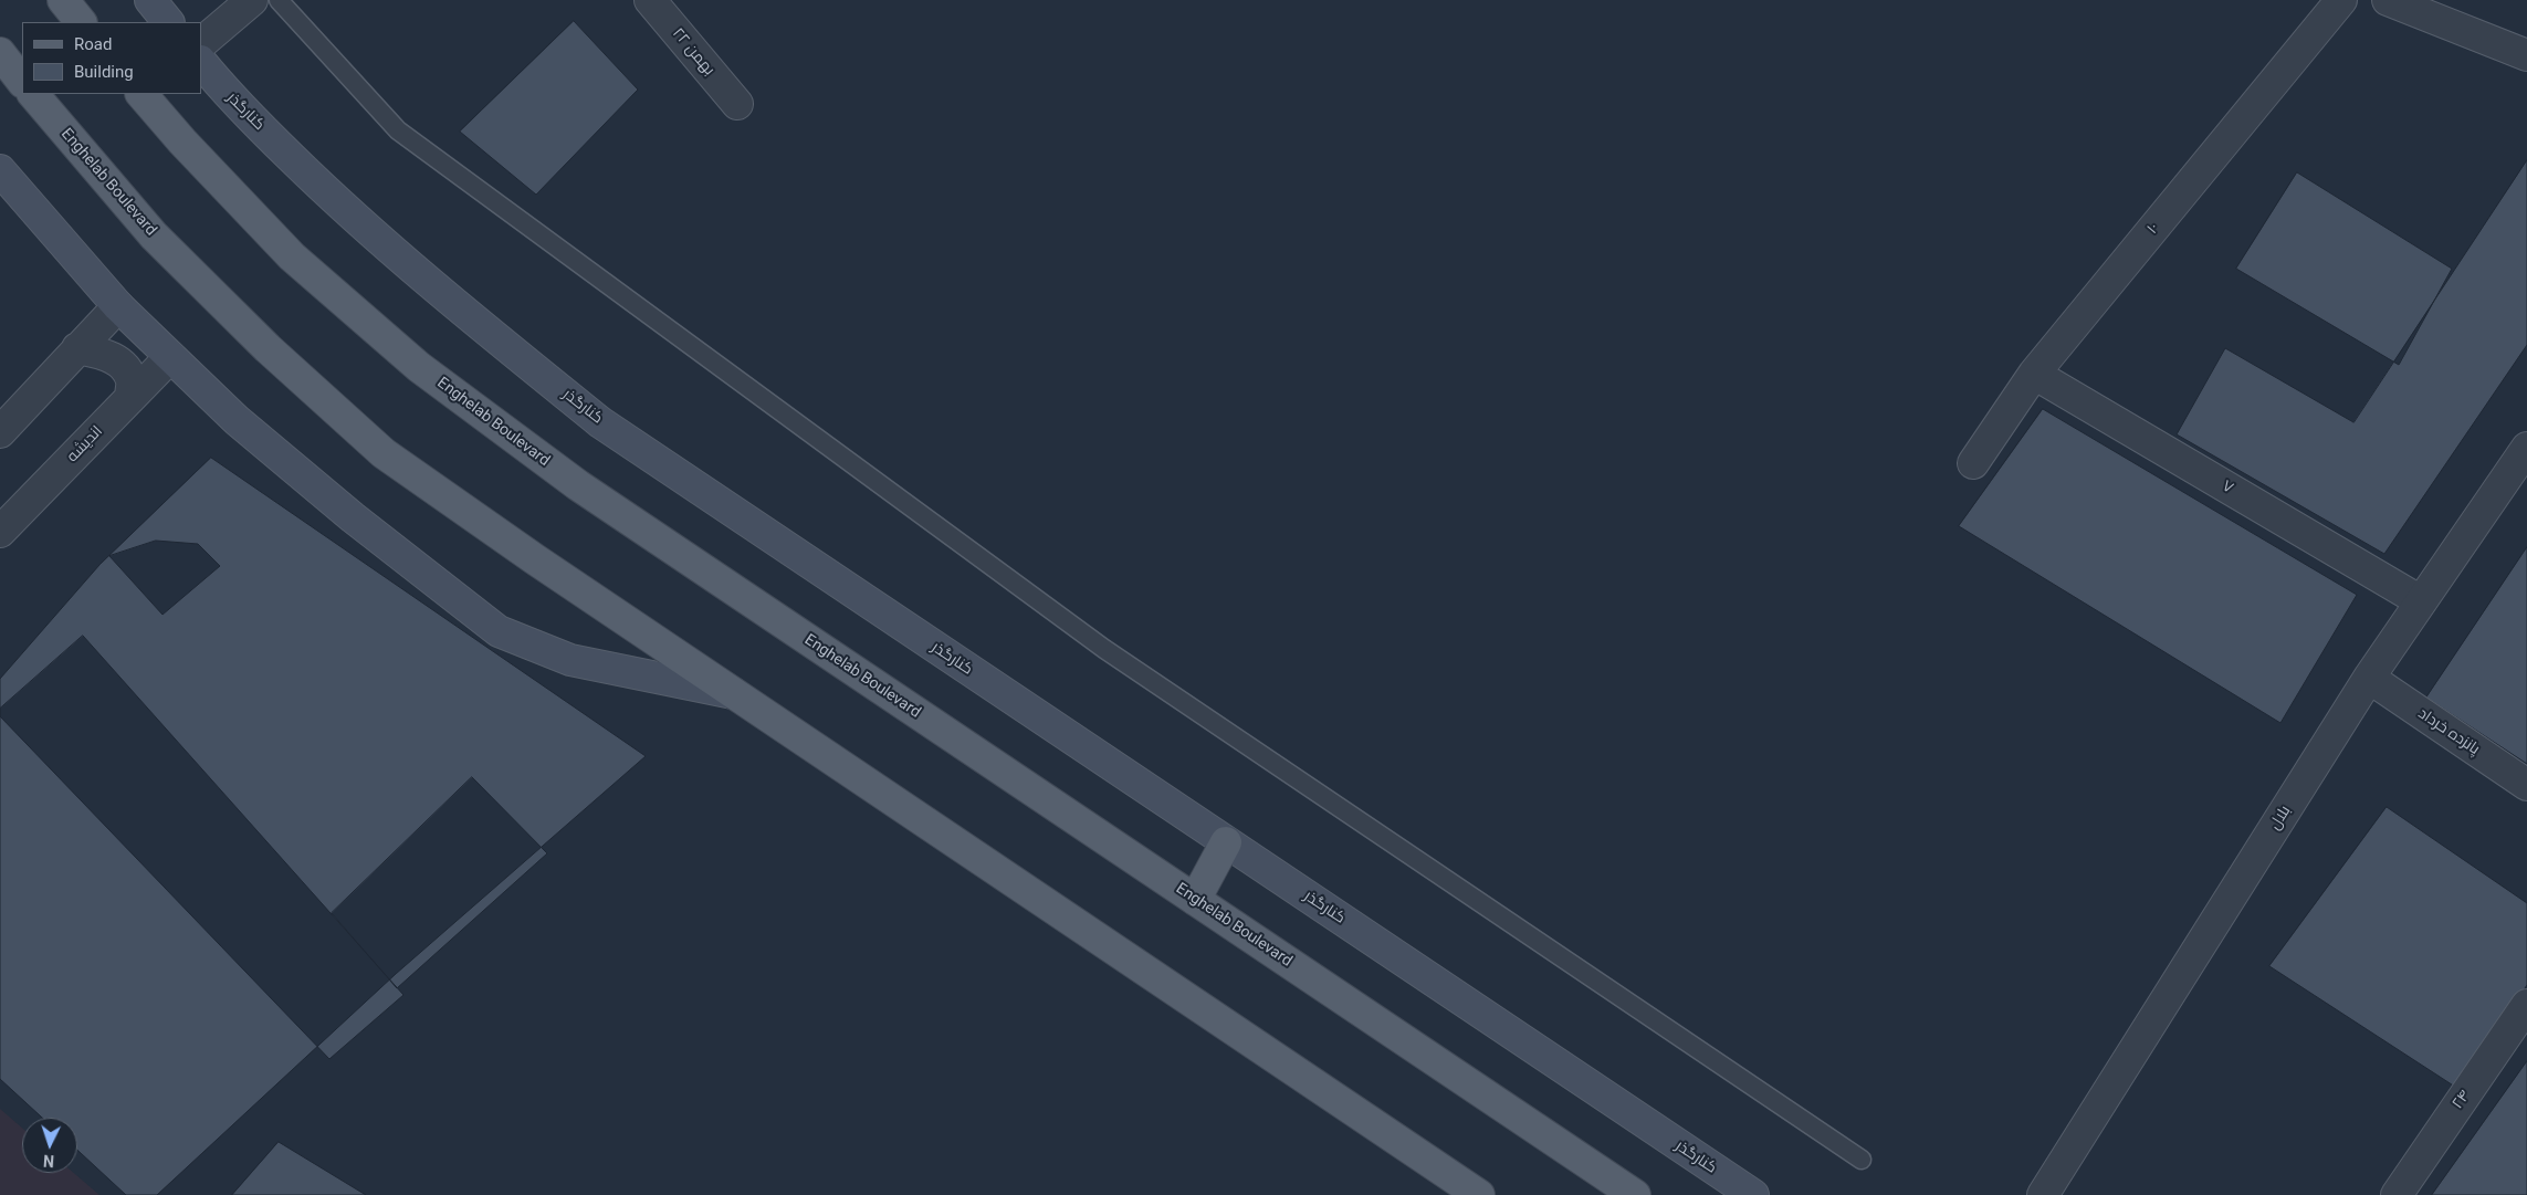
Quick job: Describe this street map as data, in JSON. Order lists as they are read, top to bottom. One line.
{"streets":{"main road":["کنارگذر","Enghelab Boulevard"],"street":["۲۲ بهمن","۱۰","اندیشه","۷","پانزده خرداد","بلال","۲۴"]},"crossings":[["۱۰","۷"],["۷","بلال"],["پانزده خرداد","بلال"]],"legend":["Road","Building"],"north":"bottom"}
